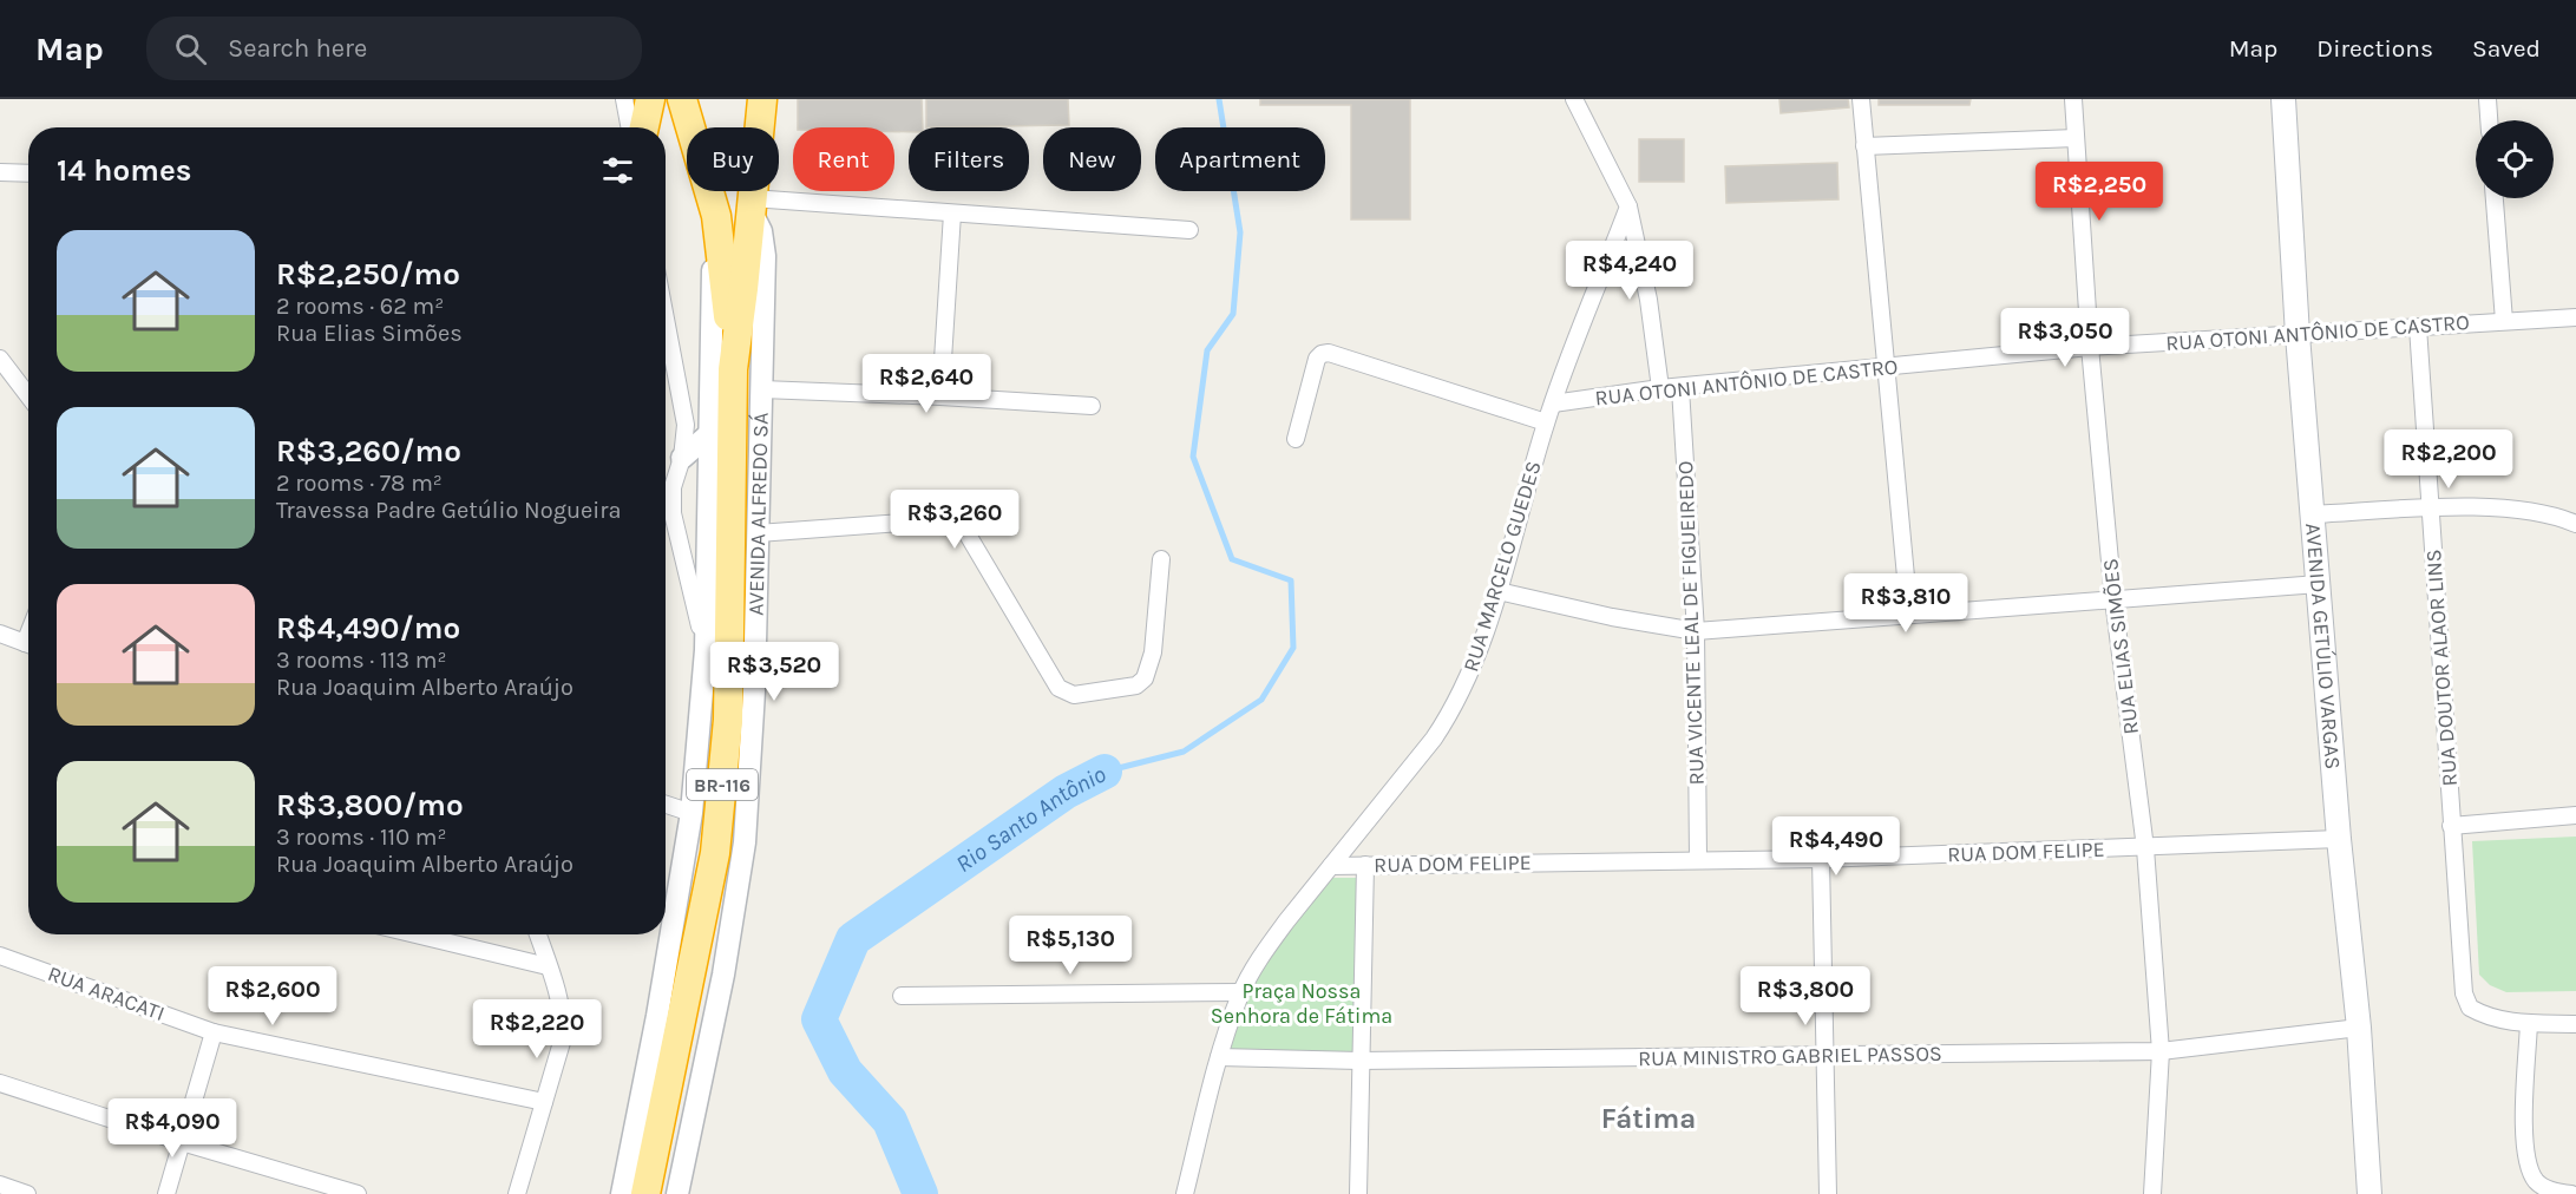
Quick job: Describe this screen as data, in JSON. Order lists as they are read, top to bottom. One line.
{"streets":{"highway":["AVENIDA ALFREDO SÁ","BR-116"],"main road":["AVENIDA GETÚLIO VARGAS"],"street":["RUA OTONI ANTÔNIO DE CASTRO","RUA MARCELO GUEDES","RUA VICENTE LEAL DE FIGUEIREDO","RUA ELIAS SIMÕES","RUA DOUTOR ALAOR LINS","RUA DOM FELIPE","RUA ARACATI","RUA MINISTRO GABRIEL PASSOS"]},"crossings":[["RUA OTONI ANTÔNIO DE CASTRO","RUA MARCELO GUEDES"],["RUA OTONI ANTÔNIO DE CASTRO","RUA VICENTE LEAL DE FIGUEIREDO"],["RUA OTONI ANTÔNIO DE CASTRO","RUA ELIAS SIMÕES"],["RUA OTONI ANTÔNIO DE CASTRO","AVENIDA GETÚLIO VARGAS"],["RUA OTONI ANTÔNIO DE CASTRO","RUA DOUTOR ALAOR LINS"],["AVENIDA ALFREDO SÁ","BR-116"],["RUA MARCELO GUEDES","RUA DOM FELIPE"],["RUA MARCELO GUEDES","RUA MINISTRO GABRIEL PASSOS"],["RUA VICENTE LEAL DE FIGUEIREDO","RUA DOM FELIPE"],["RUA ELIAS SIMÕES","RUA DOM FELIPE"],["RUA ELIAS SIMÕES","RUA MINISTRO GABRIEL PASSOS"],["AVENIDA GETÚLIO VARGAS","RUA DOM FELIPE"],["AVENIDA GETÚLIO VARGAS","RUA MINISTRO GABRIEL PASSOS"]],"districts":["Fátima"],"water":["Rio Santo Antônio"],"parks":["Praça Nossa Senhora de Fátima"],"page":{"header":"Map","search":"Search here","nav":["Map","Directions","Saved"],"chip":["Buy","Rent","Filters","New","Apartment"],"heading":"14 homes","price":["R$2,250","R$4,240","R$3,050","R$2,640","R$2,200","R$3,260","R$3,810","R$3,520","R$4,490","R$5,130","R$2,600","R$3,800","R$2,220","R$4,090"],"list":[{"name":"R$2,250/mo","note":"2 rooms · 62 m² · Rua Elias Simões"},{"name":"R$3,260/mo","note":"2 rooms · 78 m² · Travessa Padre Getúlio Nogueira"},{"name":"R$4,490/mo","note":"3 rooms · 113 m² · Rua Joaquim Alberto Araújo"},{"name":"R$3,800/mo","note":"3 rooms · 110 m² · Rua Joaquim Alberto Araújo"}]}}
